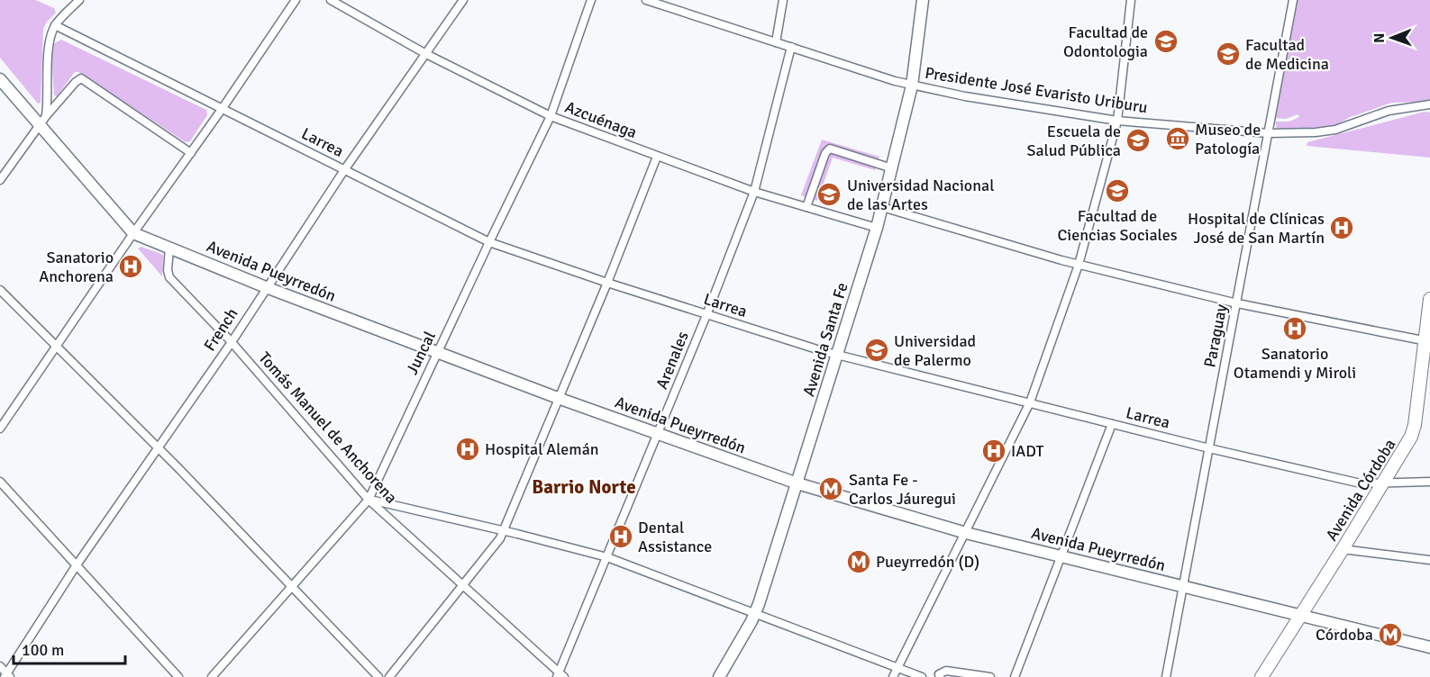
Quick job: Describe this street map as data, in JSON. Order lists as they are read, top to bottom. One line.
{"streets":{"main road":["Avenida Pueyrredón","Avenida Santa Fe","Avenida Córdoba"],"street":["Presidente José Evaristo Uriburu","Azcuénaga","Larrea","French","Paraguay","Juncal","Arenales","Tomás Manuel de Anchorena"]},"crossings":[["Presidente José Evaristo Uriburu","Paraguay"],["Presidente José Evaristo Uriburu","Avenida Santa Fe"],["Presidente José Evaristo Uriburu","Arenales"],["Azcuénaga","French"],["Azcuénaga","Avenida Santa Fe"],["Azcuénaga","Juncal"],["Azcuénaga","Arenales"],["Larrea","French"],["Larrea","Paraguay"],["Larrea","Avenida Santa Fe"],["Larrea","Juncal"],["Larrea","Arenales"],["Larrea","Avenida Córdoba"],["Avenida Pueyrredón","French"],["Avenida Pueyrredón","Paraguay"],["Avenida Pueyrredón","Avenida Santa Fe"],["Avenida Pueyrredón","Juncal"],["Avenida Pueyrredón","Arenales"],["Avenida Pueyrredón","Tomás Manuel de Anchorena"],["Avenida Pueyrredón","Avenida Córdoba"],["French","Tomás Manuel de Anchorena"],["Juncal","Tomás Manuel de Anchorena"],["Arenales","Tomás Manuel de Anchorena"]],"districts":["Barrio Norte"],"places":{"school or university":["Facultad de Odontologia","Facultad de Medicina","Escuela de Salud Pública","Facultad de Ciencias Sociales","Universidad Nacional de las Artes","Universidad de Palermo"],"museum":["Museo de Patología"],"hospital":["Hospital de Clínicas José de San Martín","Sanatorio Anchorena","Sanatorio Otamendi y Miroli","Hospital Alemán","IADT","Dental Assistance"],"metro station":["Santa Fe - Carlos Jáuregui","Pueyrredón (D)","Córdoba"]},"scale_bar":"100 m","north":"left"}
